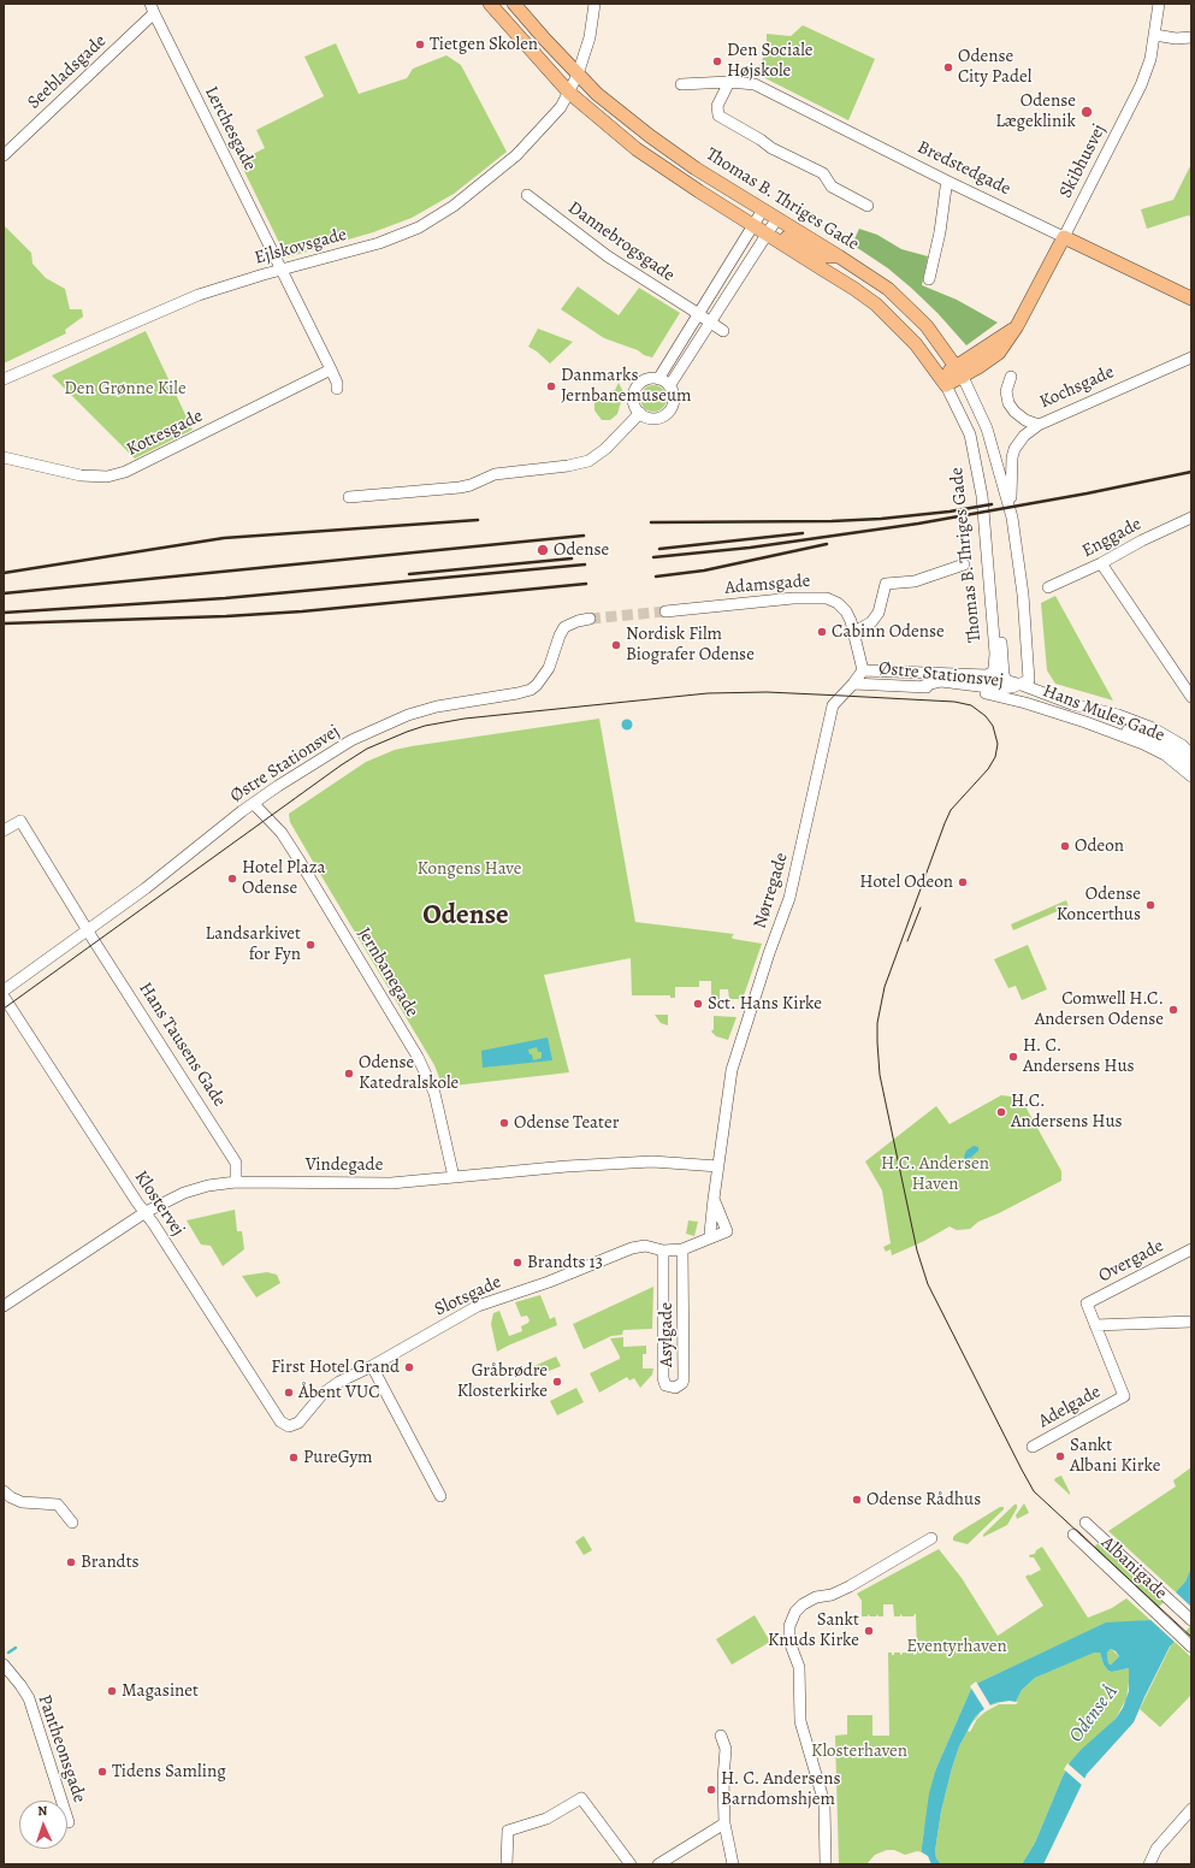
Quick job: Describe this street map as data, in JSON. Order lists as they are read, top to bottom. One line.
{"streets":{"main road":["Skibhusvej","Bredstedgade","Thomas B. Thriges Gade"],"street":["Seebladsgade","Lerchesgade","Dannebrogsgade","Ejlskovsgade","Kochsgade","Kottesgade","Enggade","Adamsgade","Østre Stationsvej","Hans Mules Gade","Nørregade","Jernbanegade","Hans Tausens Gade","Vindegade","Klostervej","Overgade","Slotsgade","Asylgade","Adelgade","Albanigade","Pantheonsgade"]},"crossings":[["Seebladsgade","Lerchesgade"],["Lerchesgade","Ejlskovsgade"],["Skibhusvej","Bredstedgade"],["Skibhusvej","Thomas B. Thriges Gade"],["Thomas B. Thriges Gade","Ejlskovsgade"],["Thomas B. Thriges Gade","Østre Stationsvej"],["Thomas B. Thriges Gade","Hans Mules Gade"],["Adamsgade","Østre Stationsvej"],["Østre Stationsvej","Hans Mules Gade"],["Østre Stationsvej","Nørregade"],["Østre Stationsvej","Jernbanegade"],["Østre Stationsvej","Hans Tausens Gade"],["Nørregade","Vindegade"],["Jernbanegade","Vindegade"],["Hans Tausens Gade","Vindegade"],["Vindegade","Klostervej"],["Klostervej","Slotsgade"],["Overgade","Adelgade"],["Slotsgade","Asylgade"]],"districts":["Odense"],"water":["Odense Å"],"parks":["Den Grønne Kile","Kongens Have","H.C. Andersen Haven","Eventyrhaven","Klosterhaven"],"places":["Tietgen Skolen","Den Sociale Højskole","Odense City Padel","Odense Lægeklinik","Danmarks Jernbanemuseum","Odense","Cabinn Odense","Nordisk Film Biografer Odense","Odeon","Hotel Plaza Odense","Hotel Odeon","Odense Koncerthus","Landsarkivet for Fyn","Sct. Hans Kirke","Comwell H.C. Andersen Odense","H. C. Andersens Hus","Odense Katedralskole","H.C. Andersens Hus","Odense Teater","Brandts 13","First Hotel Grand","Gråbrødre Klosterkirke","Åbent VUC","Sankt Albani Kirke","PureGym","Odense Rådhus","Brandts","Sankt Knuds Kirke","Magasinet","Tidens Samling","H. C. Andersens Barndomshjem"],"north":"top"}
